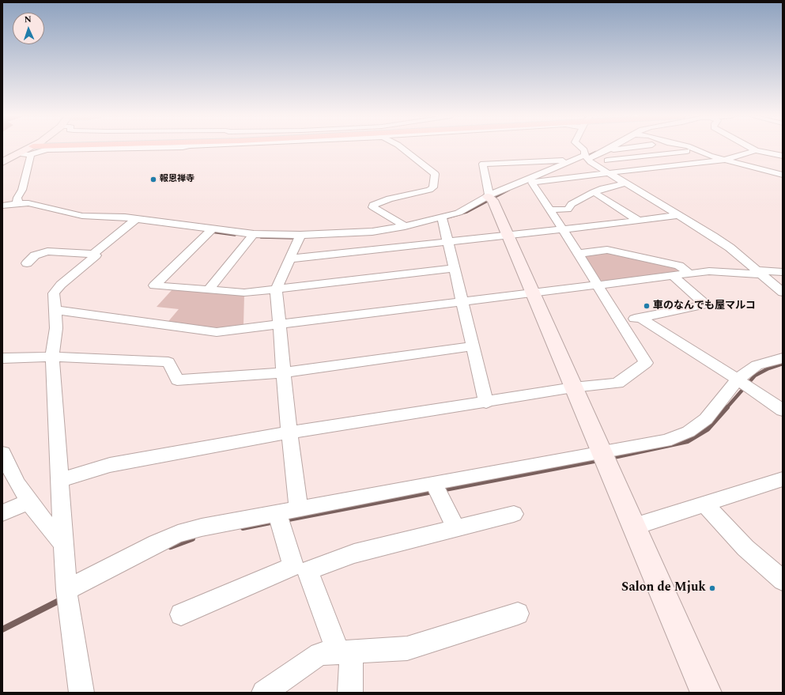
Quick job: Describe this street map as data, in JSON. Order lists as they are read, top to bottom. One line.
{"places":["報恩禅寺","車のなんでも屋マルコ","Salon de Mjuk"],"north":"top"}
